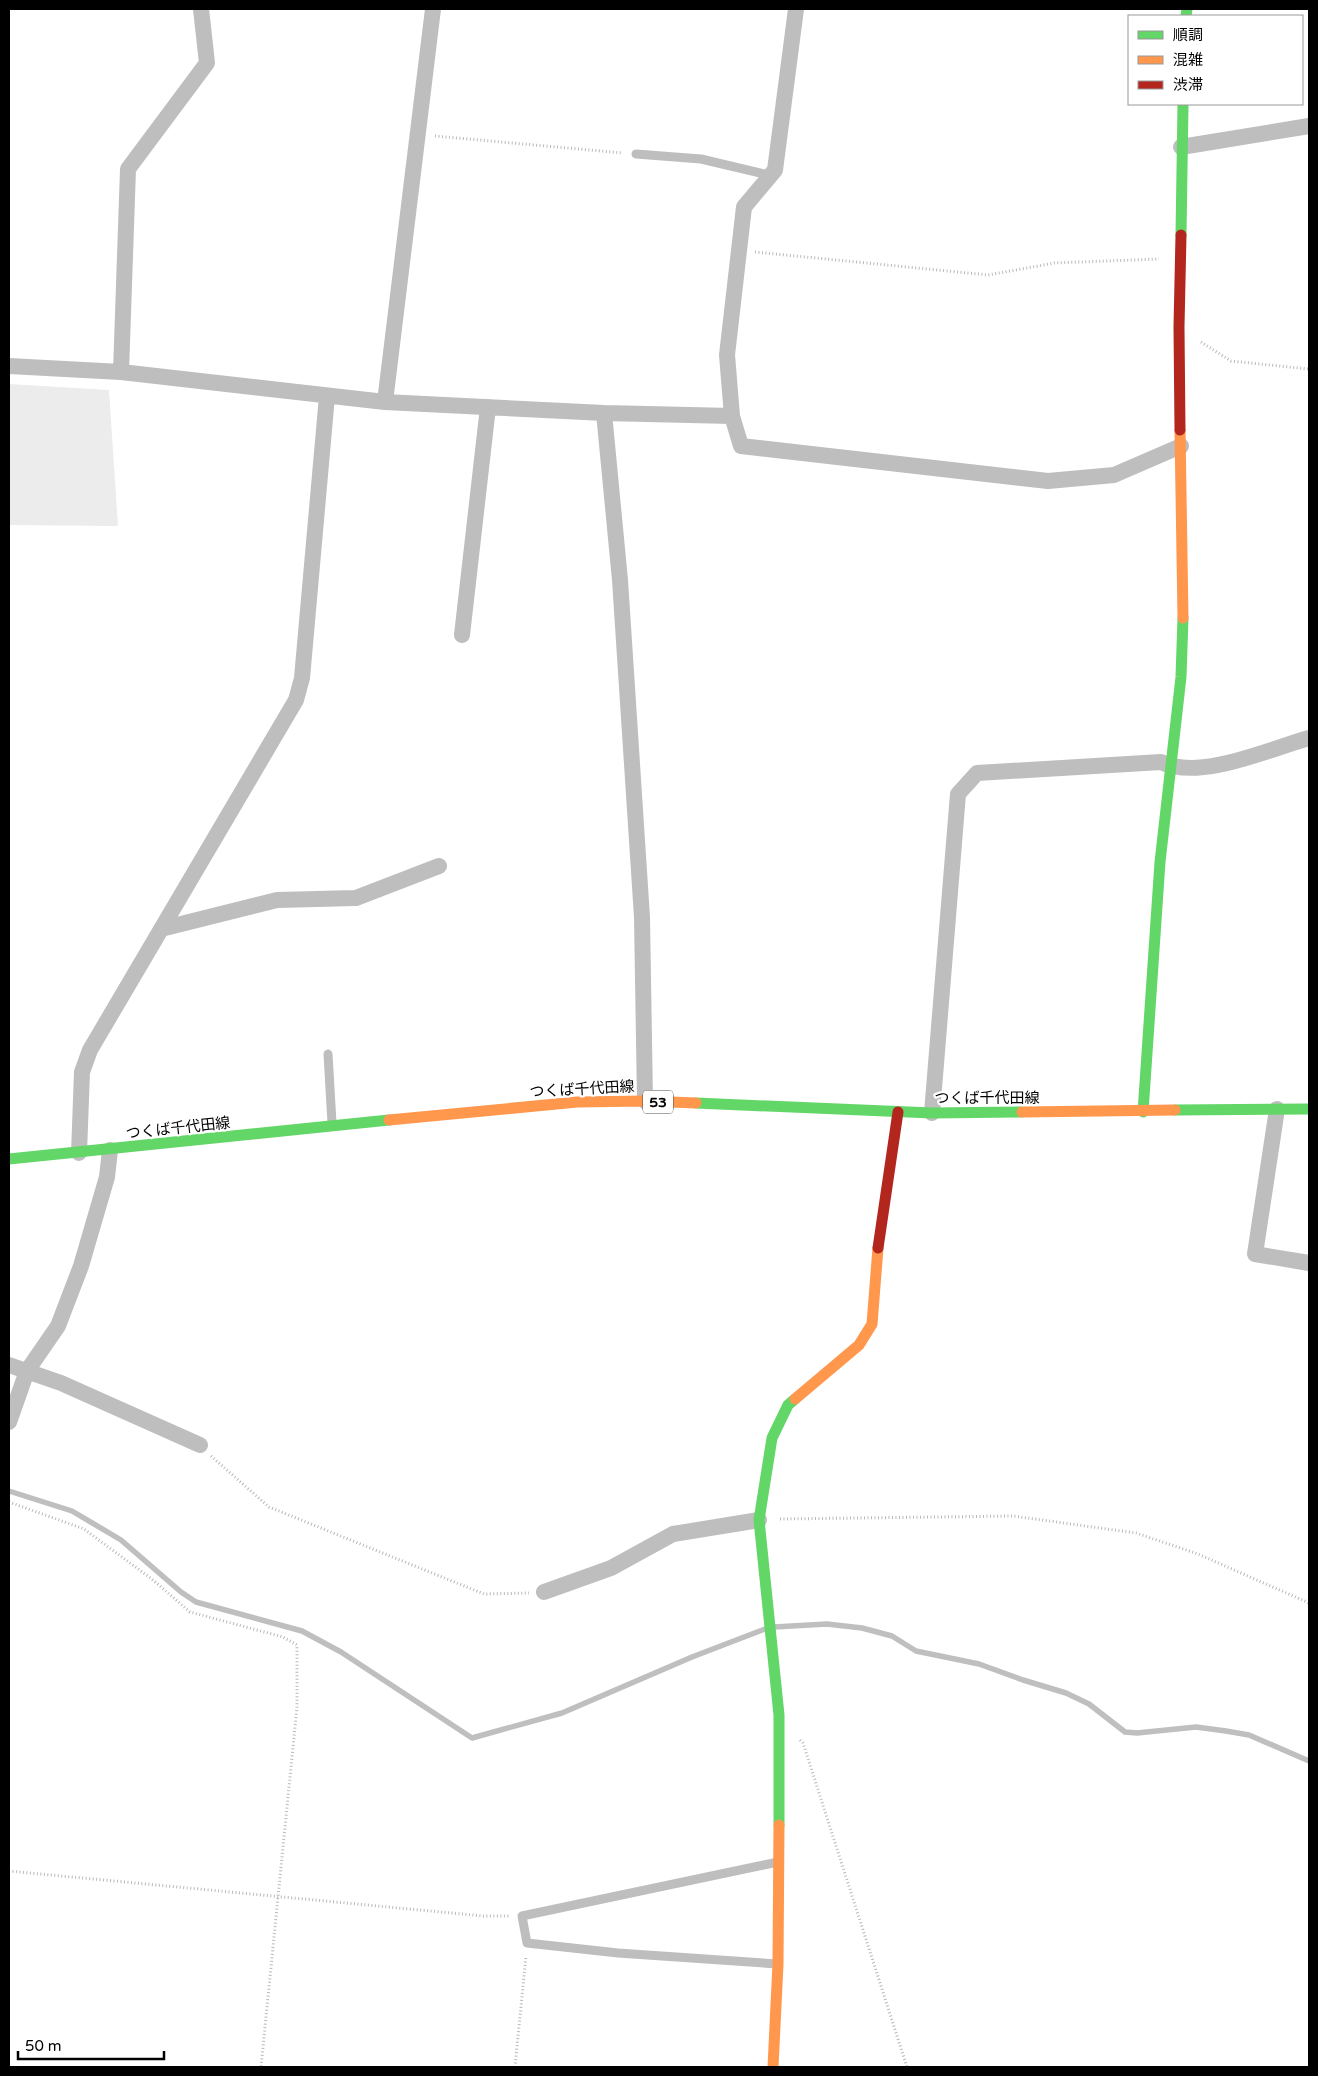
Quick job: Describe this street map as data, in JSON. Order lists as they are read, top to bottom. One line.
{"streets":{"street":["つくば千代田線","53"]},"legend":["順調","混雑","渋滞"],"scale_bar":"50 m"}
